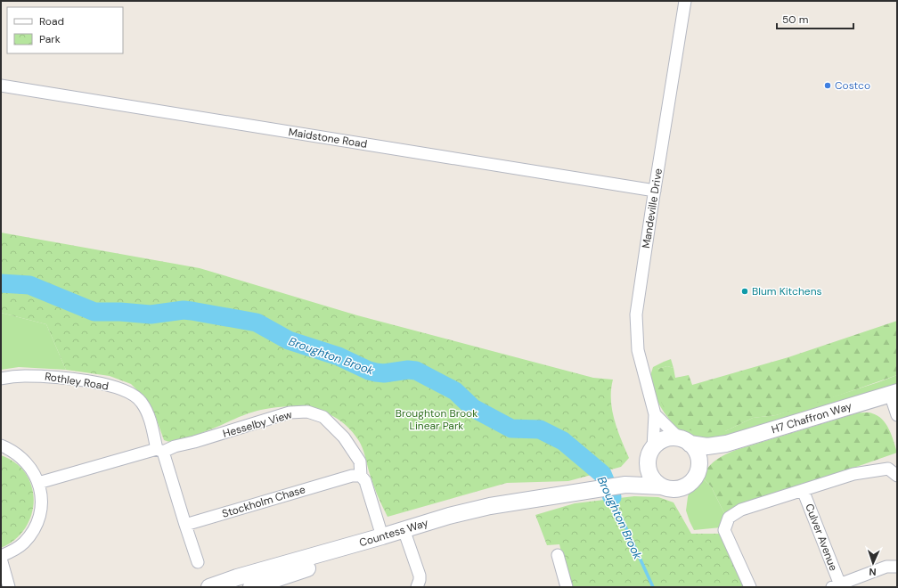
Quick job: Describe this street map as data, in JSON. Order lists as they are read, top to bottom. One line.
{"streets":{"street":["Maidstone Road","Mandeville Drive","Rothley Road","H7 Chaffron Way","Hesselby View","Stockholm Chase","Countess Way","Culver Avenue"]},"crossings":[["Maidstone Road","Mandeville Drive"],["Mandeville Drive","H7 Chaffron Way"],["Mandeville Drive","Countess Way"],["Rothley Road","Hesselby View"],["H7 Chaffron Way","Countess Way"],["Hesselby View","Stockholm Chase"]],"water":["Broughton Brook"],"parks":["Broughton Brook Linear Park"],"places":["Costco","Blum Kitchens"],"legend":["Road","Park"],"scale_bar":"50 m","north":"bottom"}
